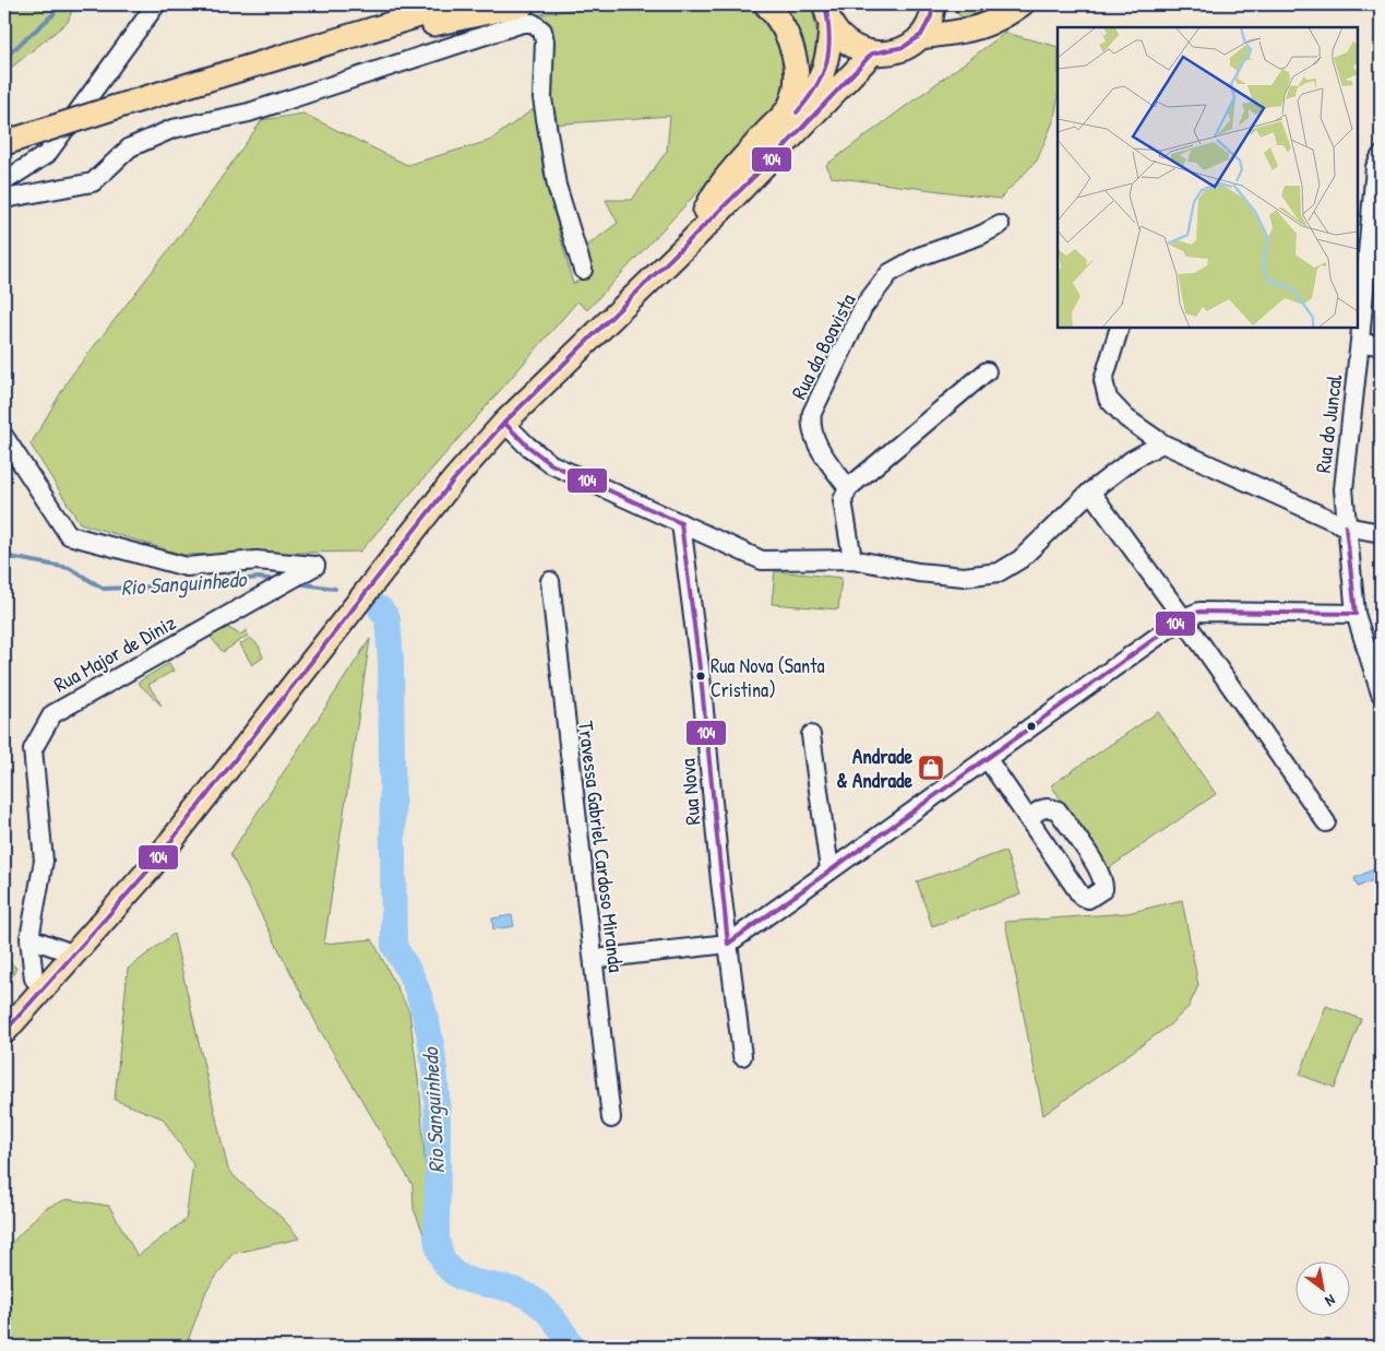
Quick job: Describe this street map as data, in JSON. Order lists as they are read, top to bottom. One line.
{"streets":{"street":["Rua da Boavista","Rua do Juncal","Rua Major de Diniz","Rua Nova","Travessa Gabriel Cardoso Miranda"]},"water":["Rio Sanguinhedo"],"places":{"other":["Rua Nova (Santa Cristina)"],"shop":["Andrade & Andrade"]},"lines":["transit line 104"],"north":"bottom right"}
